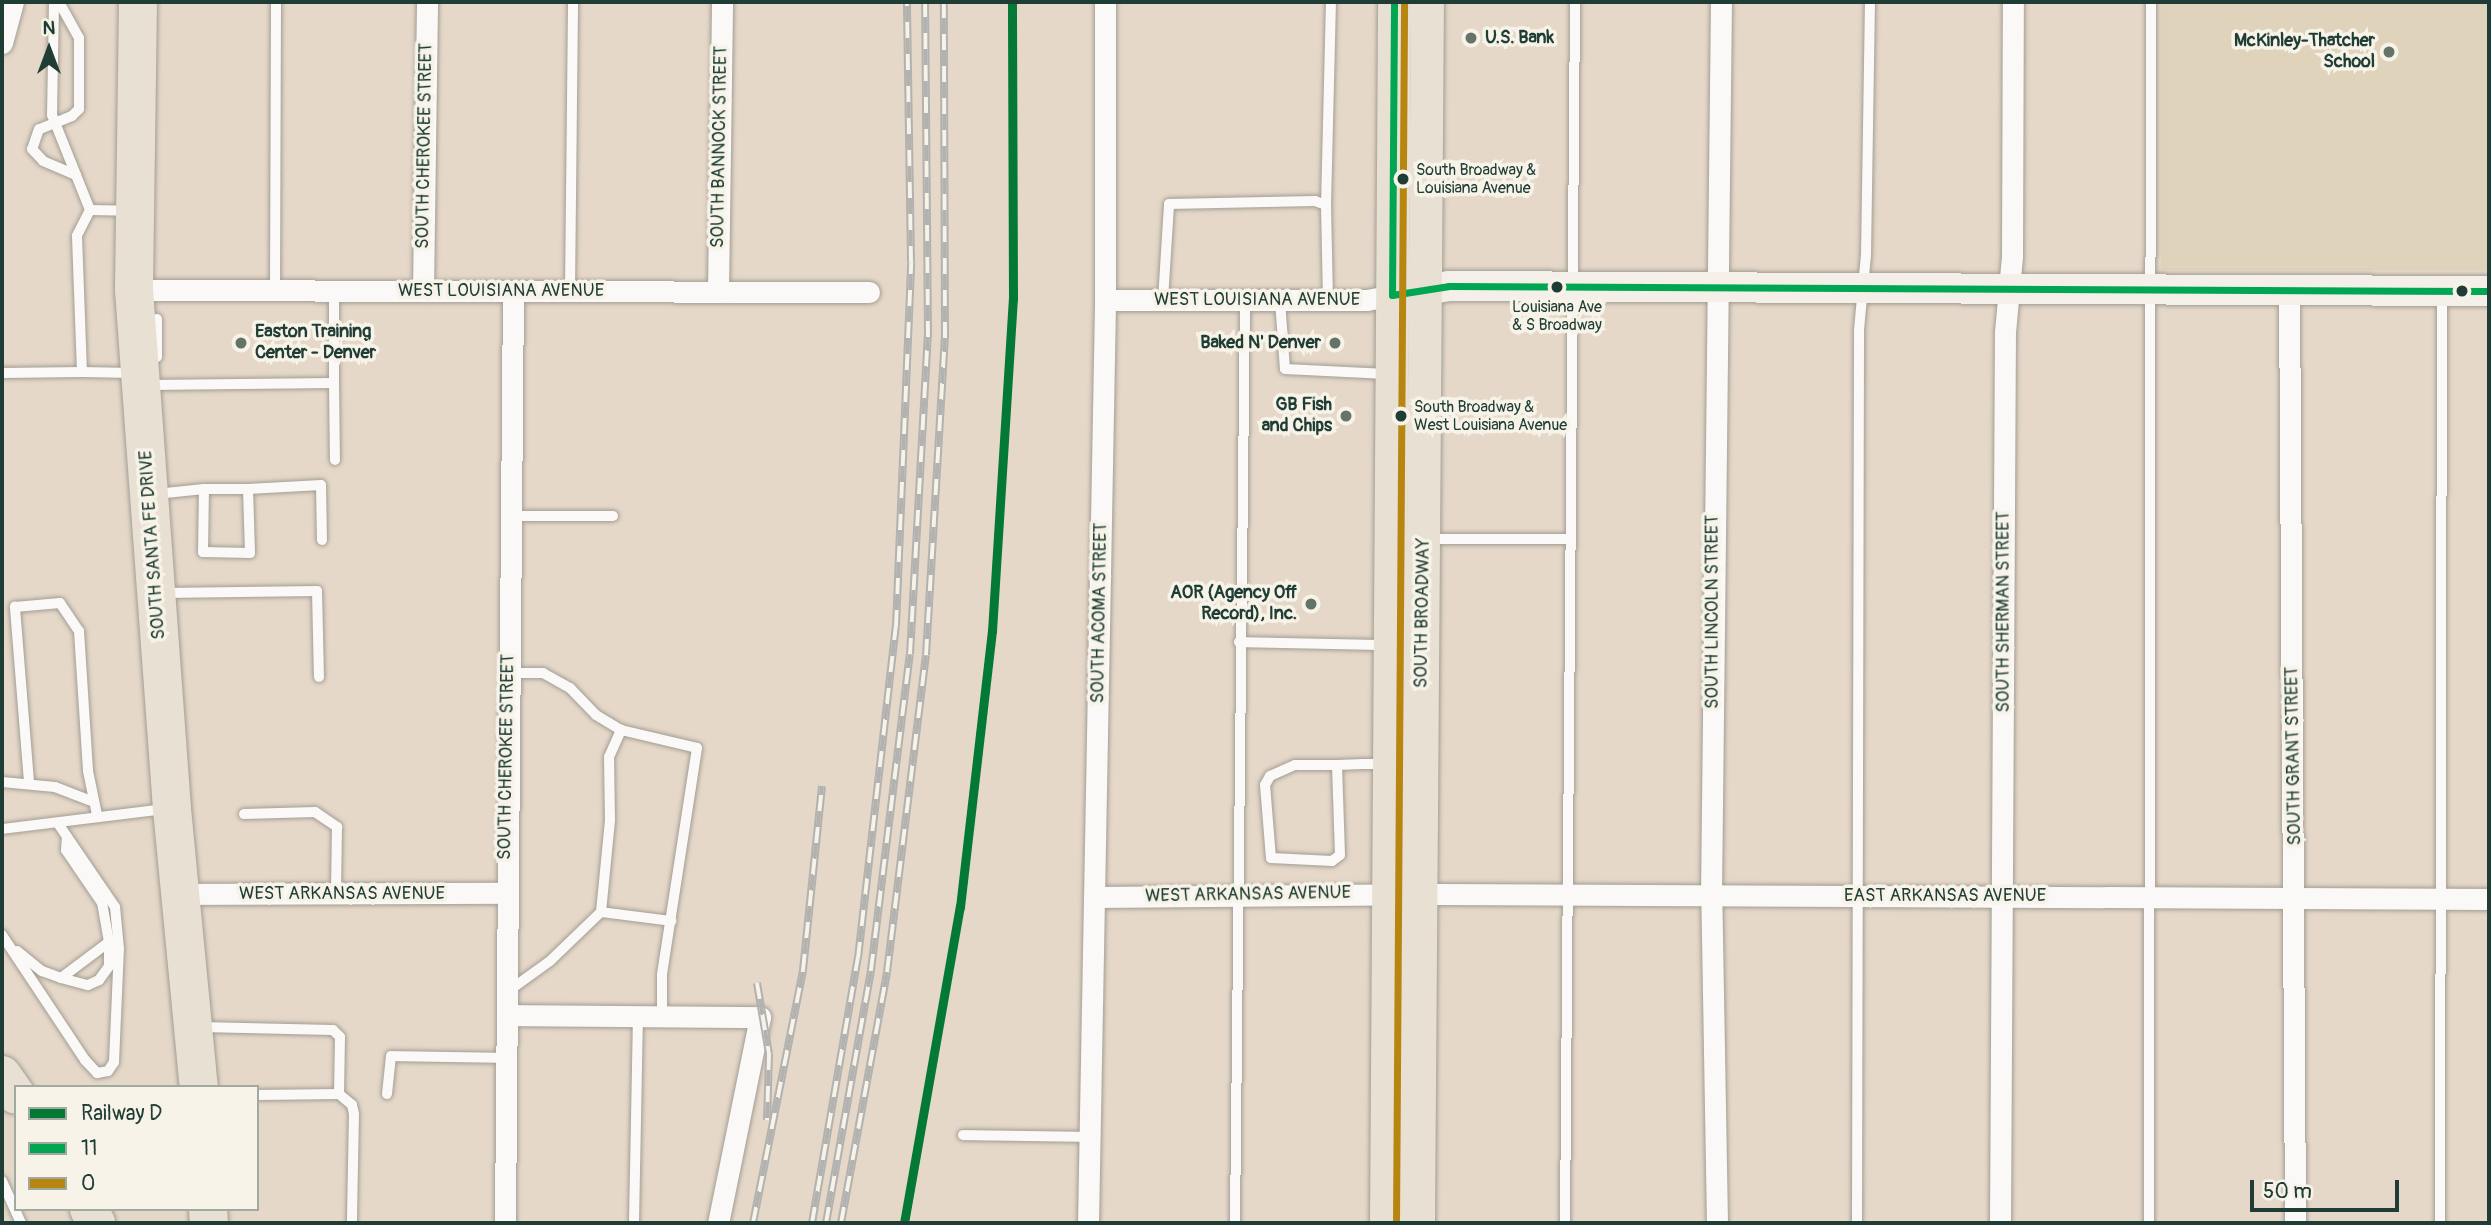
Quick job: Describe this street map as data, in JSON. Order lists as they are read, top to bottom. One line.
{"streets":{"highway":["SOUTH SANTA FE DRIVE"],"main road":["SOUTH BROADWAY"],"street":["SOUTH CHEROKEE STREET","SOUTH BANNOCK STREET","WEST LOUISIANA AVENUE","SOUTH LINCOLN STREET","SOUTH SHERMAN STREET","SOUTH ACOMA STREET","SOUTH GRANT STREET","WEST ARKANSAS AVENUE","EAST ARKANSAS AVENUE"]},"crossings":[["SOUTH CHEROKEE STREET","WEST LOUISIANA AVENUE"],["SOUTH CHEROKEE STREET","WEST ARKANSAS AVENUE"],["SOUTH BANNOCK STREET","WEST LOUISIANA AVENUE"],["WEST LOUISIANA AVENUE","SOUTH SANTA FE DRIVE"],["WEST LOUISIANA AVENUE","SOUTH ACOMA STREET"],["WEST LOUISIANA AVENUE","SOUTH BROADWAY"],["SOUTH SANTA FE DRIVE","WEST ARKANSAS AVENUE"],["SOUTH LINCOLN STREET","EAST ARKANSAS AVENUE"],["SOUTH SHERMAN STREET","EAST ARKANSAS AVENUE"],["SOUTH ACOMA STREET","WEST ARKANSAS AVENUE"],["SOUTH BROADWAY","WEST ARKANSAS AVENUE"],["SOUTH BROADWAY","EAST ARKANSAS AVENUE"],["SOUTH GRANT STREET","EAST ARKANSAS AVENUE"],["WEST ARKANSAS AVENUE","EAST ARKANSAS AVENUE"]],"places":["U.S. Bank","McKinley-Thatcher School","South Broadway & Louisiana Avenue","Louisiana Ave & S Broadway","Easton Training Center - Denver","Baked N' Denver","GB Fish and Chips","South Broadway & West Louisiana Avenue","AOR (Agency Off Record), Inc."],"lines":["rail line D","transit line 11","transit line 0"],"legend":["Railway D","11","0"],"scale_bar":"50 m","north":"top"}
